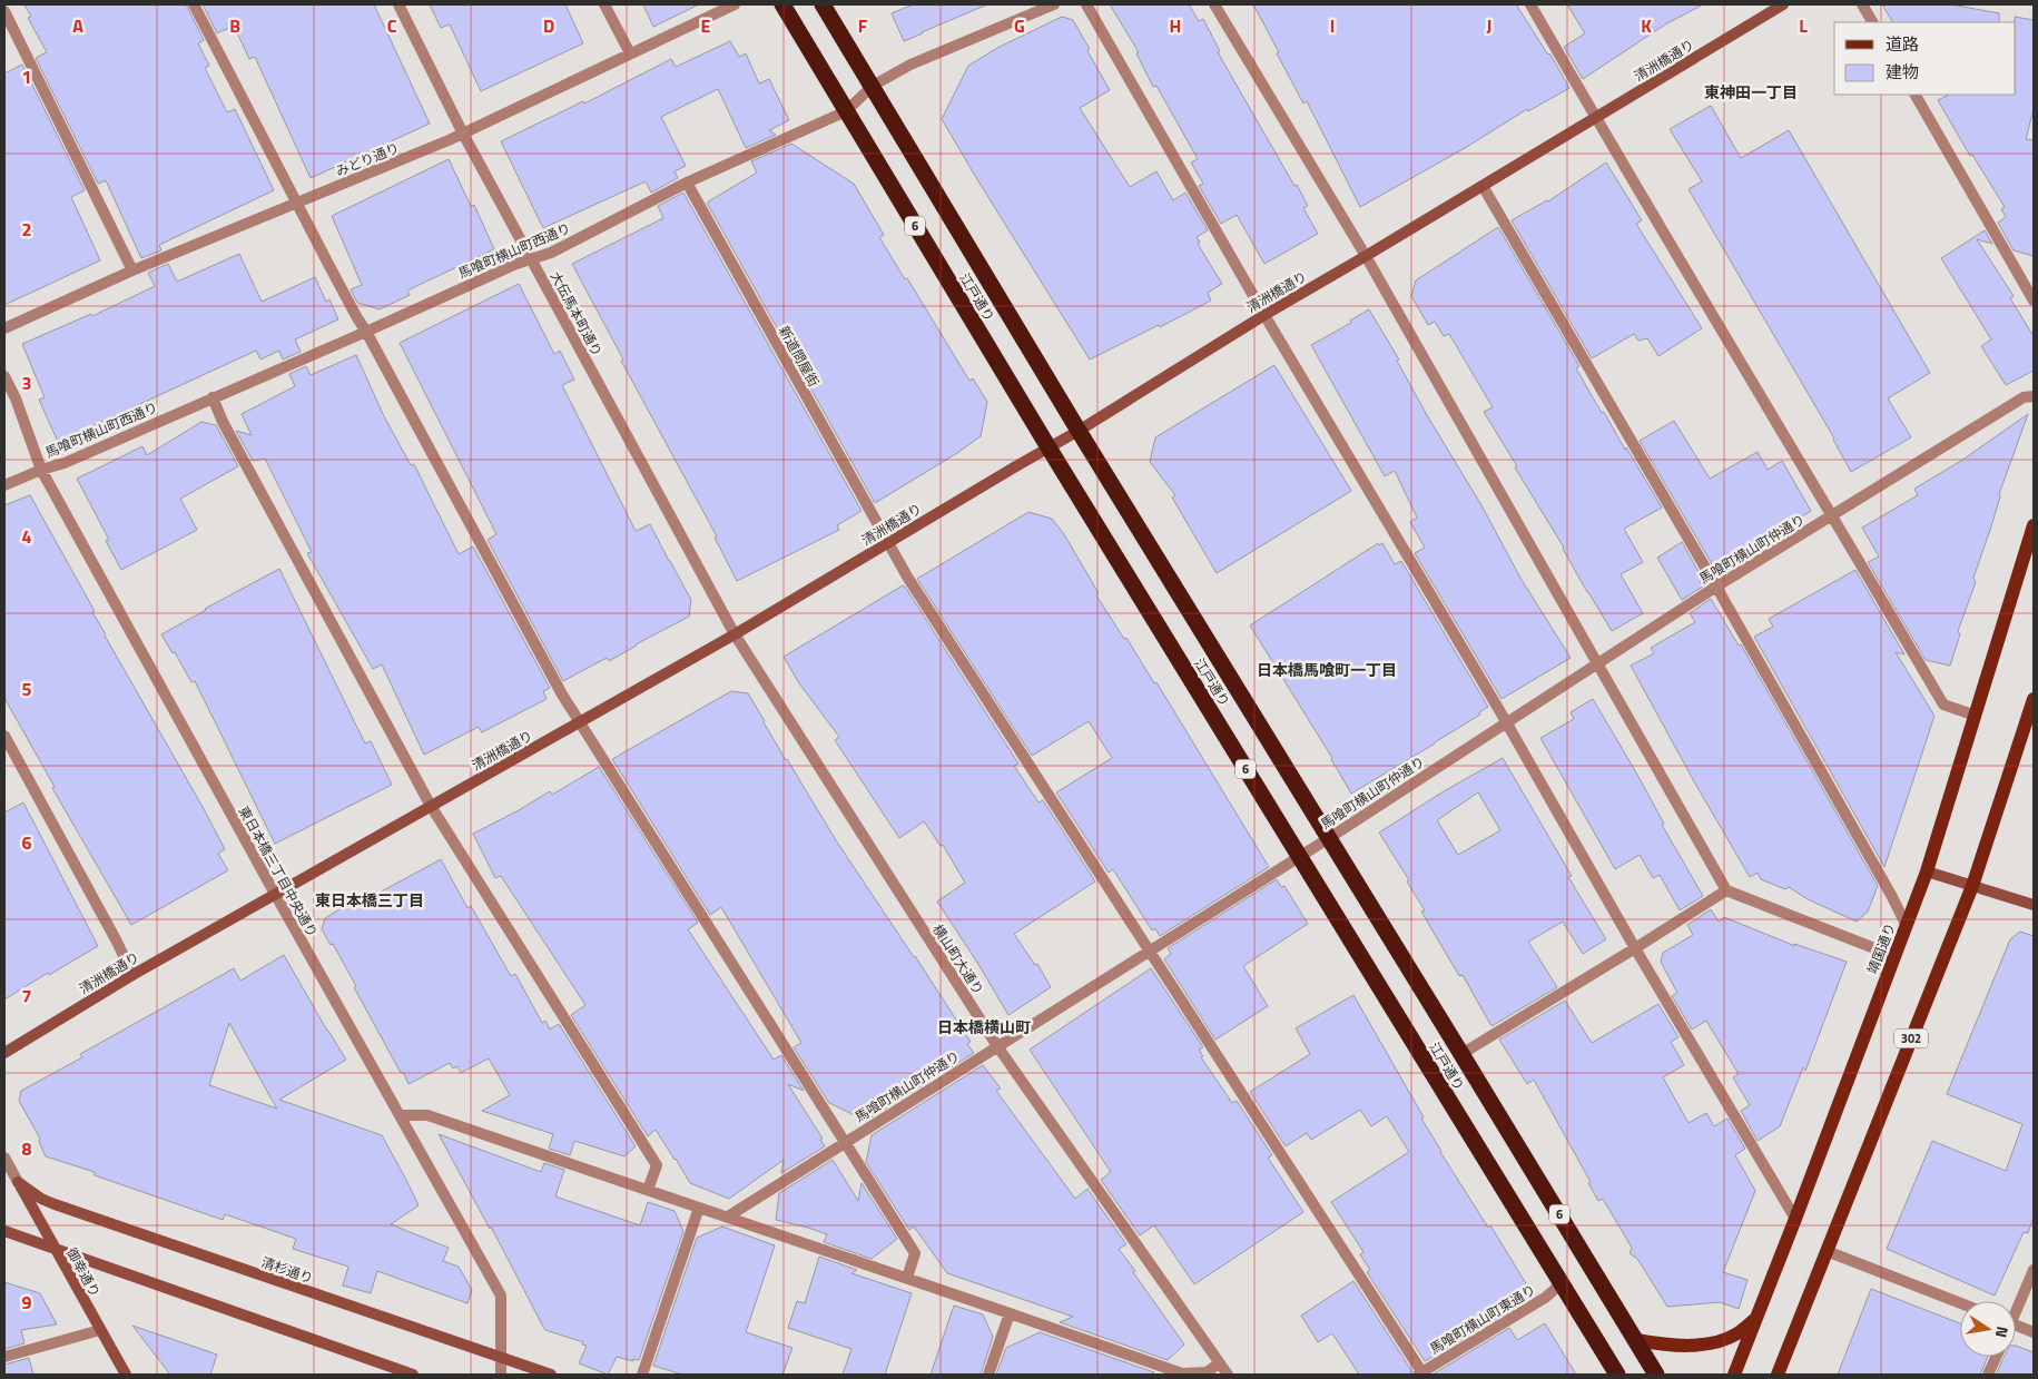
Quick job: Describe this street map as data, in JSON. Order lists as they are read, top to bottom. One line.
{"streets":{"highway":["6","江戸通り"],"main road":["靖国通り","302"],"street":["清洲橋通り","みどり通り","馬喰町横山町西通り","大伝馬本町通り","新道問屋街","馬喰町横山町仲通り","東日本橋三丁目中央通り","横山町大通り","清杉通り","御幸通り","馬喰町横山町東通り"]},"crossings":[["清洲橋通り","江戸通り"],["清洲橋通り","大伝馬本町通り"],["清洲橋通り","新道問屋街"],["清洲橋通り","東日本橋三丁目中央通り"],["清洲橋通り","横山町大通り"],["みどり通り","大伝馬本町通り"],["馬喰町横山町西通り","江戸通り"],["馬喰町横山町西通り","大伝馬本町通り"],["馬喰町横山町西通り","新道問屋街"],["馬喰町横山町西通り","東日本橋三丁目中央通り"],["江戸通り","馬喰町横山町仲通り"],["江戸通り","馬喰町横山町東通り"],["大伝馬本町通り","横山町大通り"],["新道問屋街","馬喰町横山町仲通り"],["新道問屋街","馬喰町横山町東通り"],["馬喰町横山町仲通り","横山町大通り"],["東日本橋三丁目中央通り","清杉通り"],["清杉通り","御幸通り"]],"districts":["東神田一丁目","日本橋馬喰町一丁目","東日本橋三丁目","日本橋横山町"],"legend":["道路","建物"],"north":"right","grid":{"columns":["A","B","C","D","E","F","G","H","I","J","K","L"],"rows":["1","2","3","4","5","6","7","8","9"]}}
